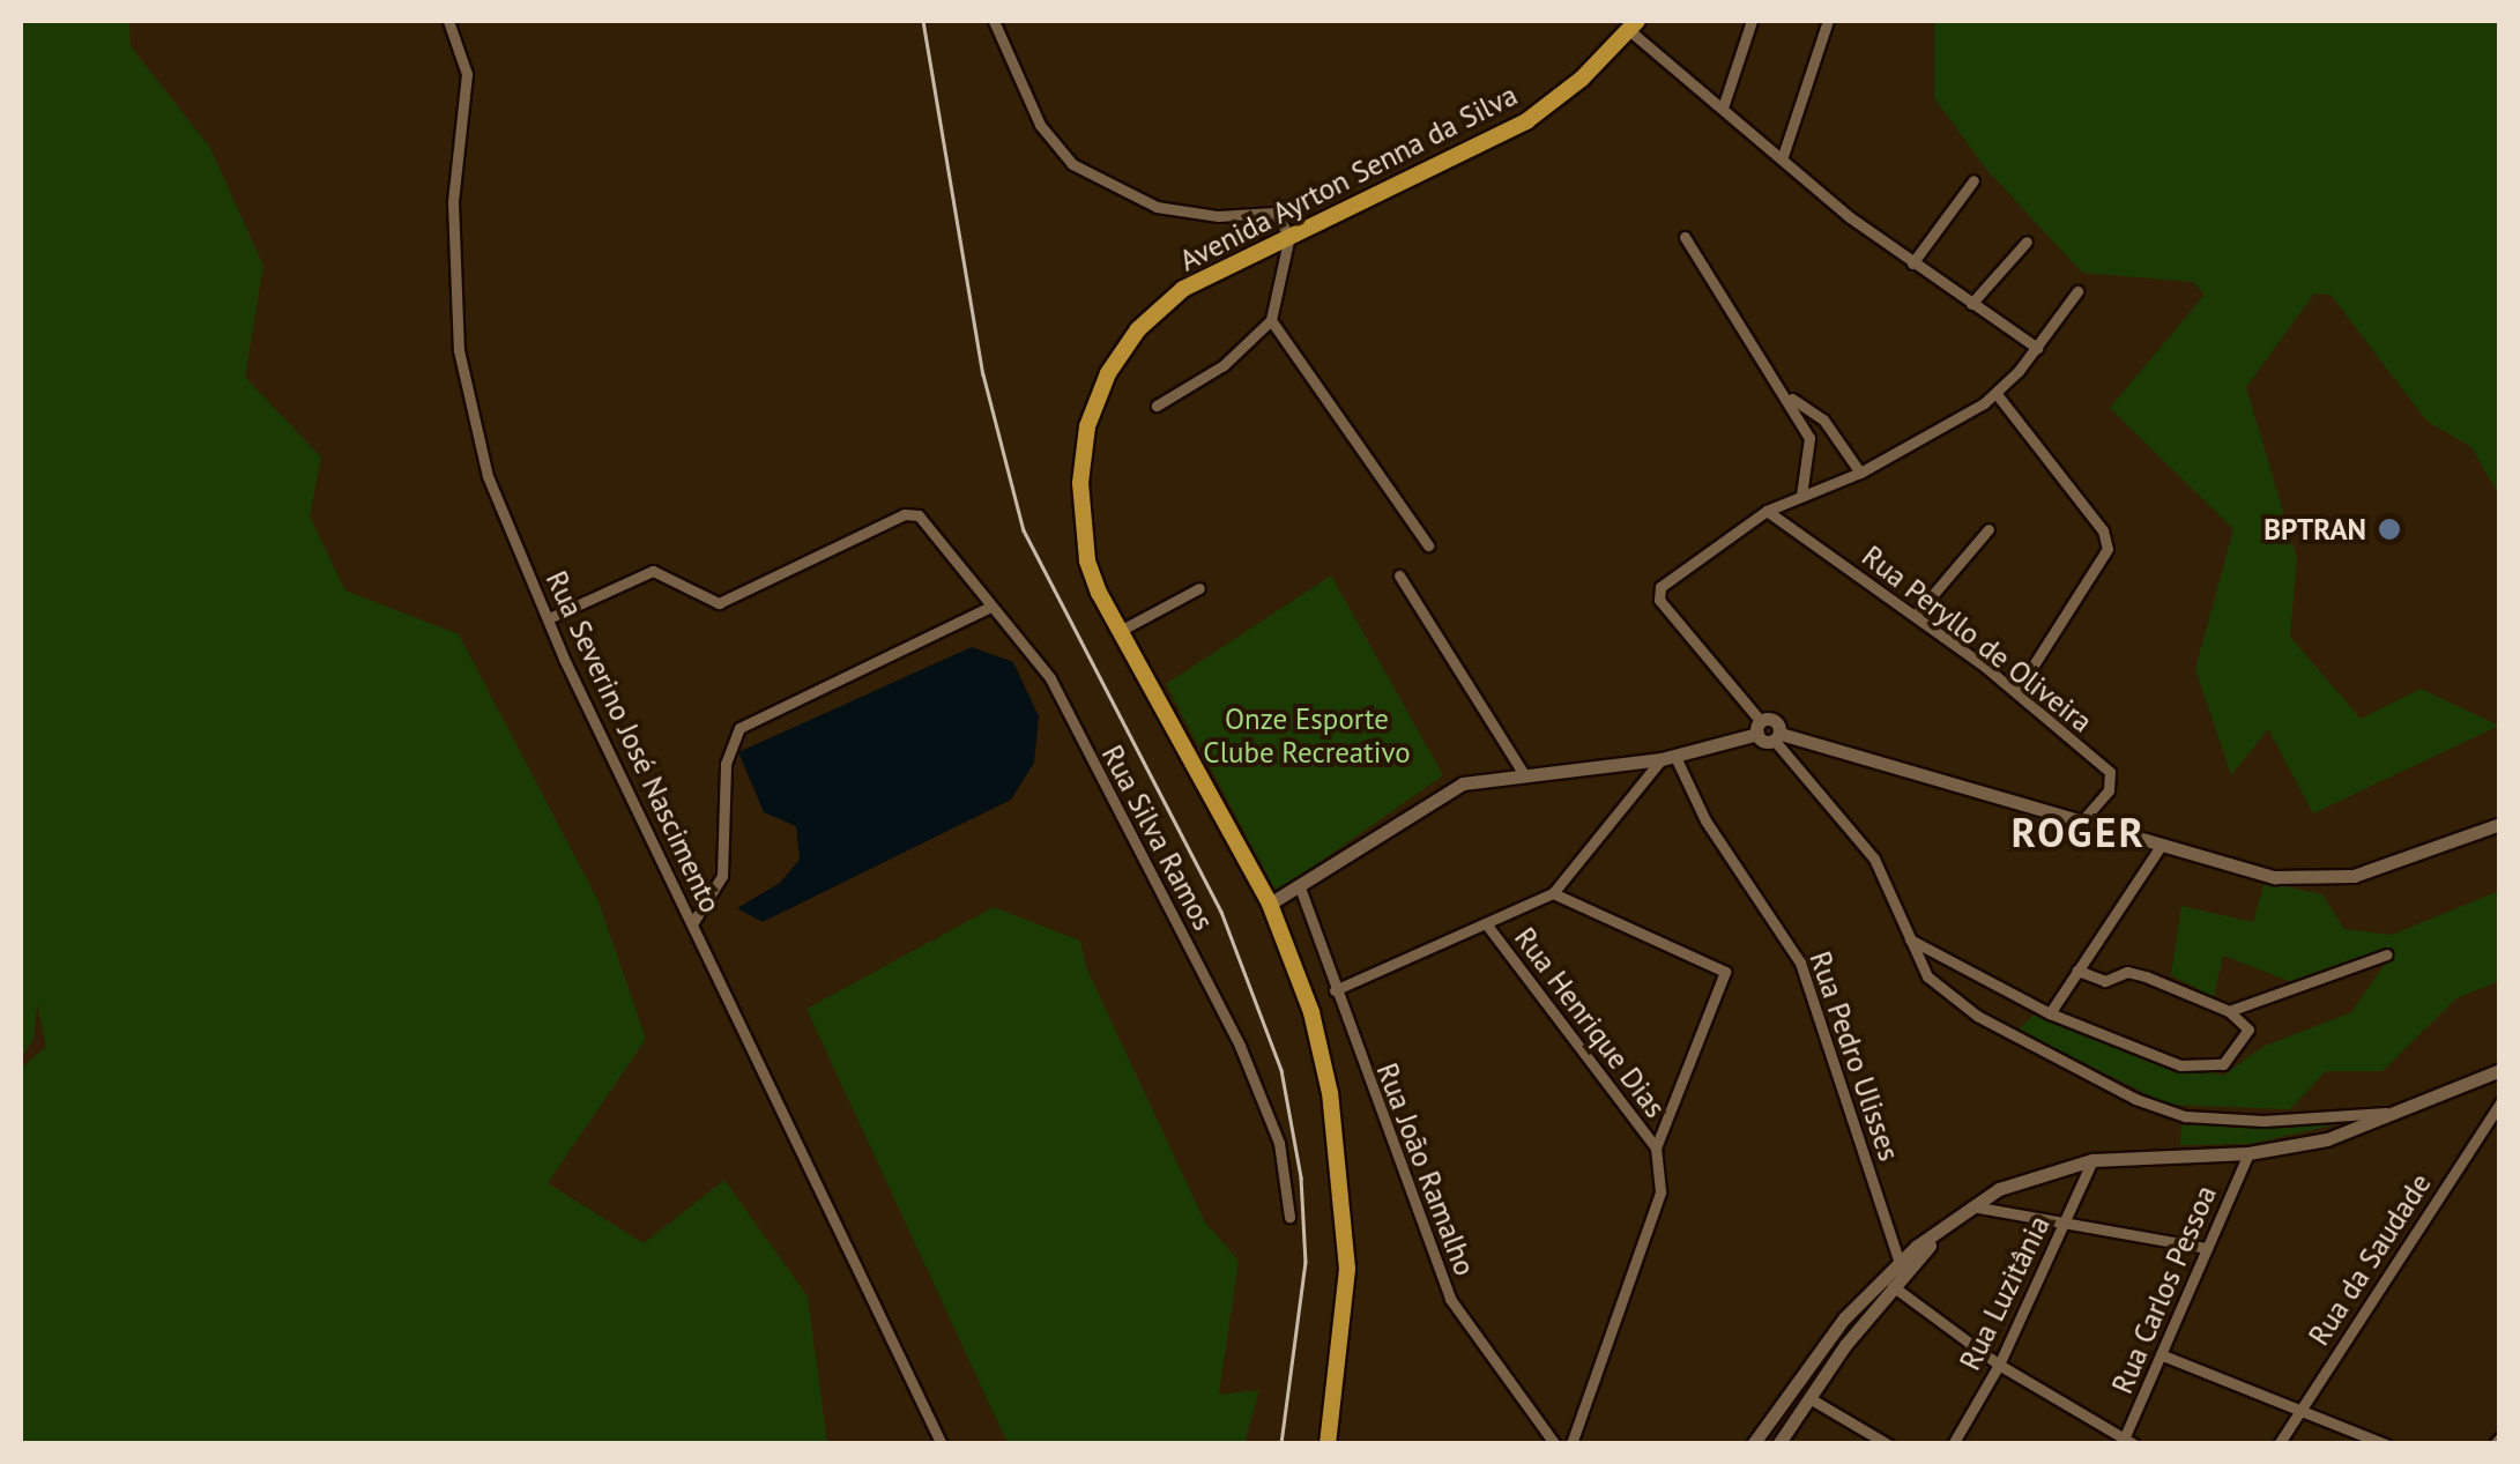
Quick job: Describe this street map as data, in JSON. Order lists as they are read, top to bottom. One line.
{"streets":{"main road":["Avenida Ayrton Senna da Silva"],"street":["Rua Peryllo de Oliveira","Rua Severino José Nascimento","Rua Silva Ramos","Rua Henrique Dias","Rua Pedro Ulisses","Rua João Ramalho","Rua da Saudade","Rua Carlos Pessoa","Rua Luzitânia"]},"crossings":[["Rua Severino José Nascimento","Rua Silva Ramos"]],"districts":["ROGER"],"parks":["Onze Esporte Clube Recreativo"],"places":["BPTRAN"]}
